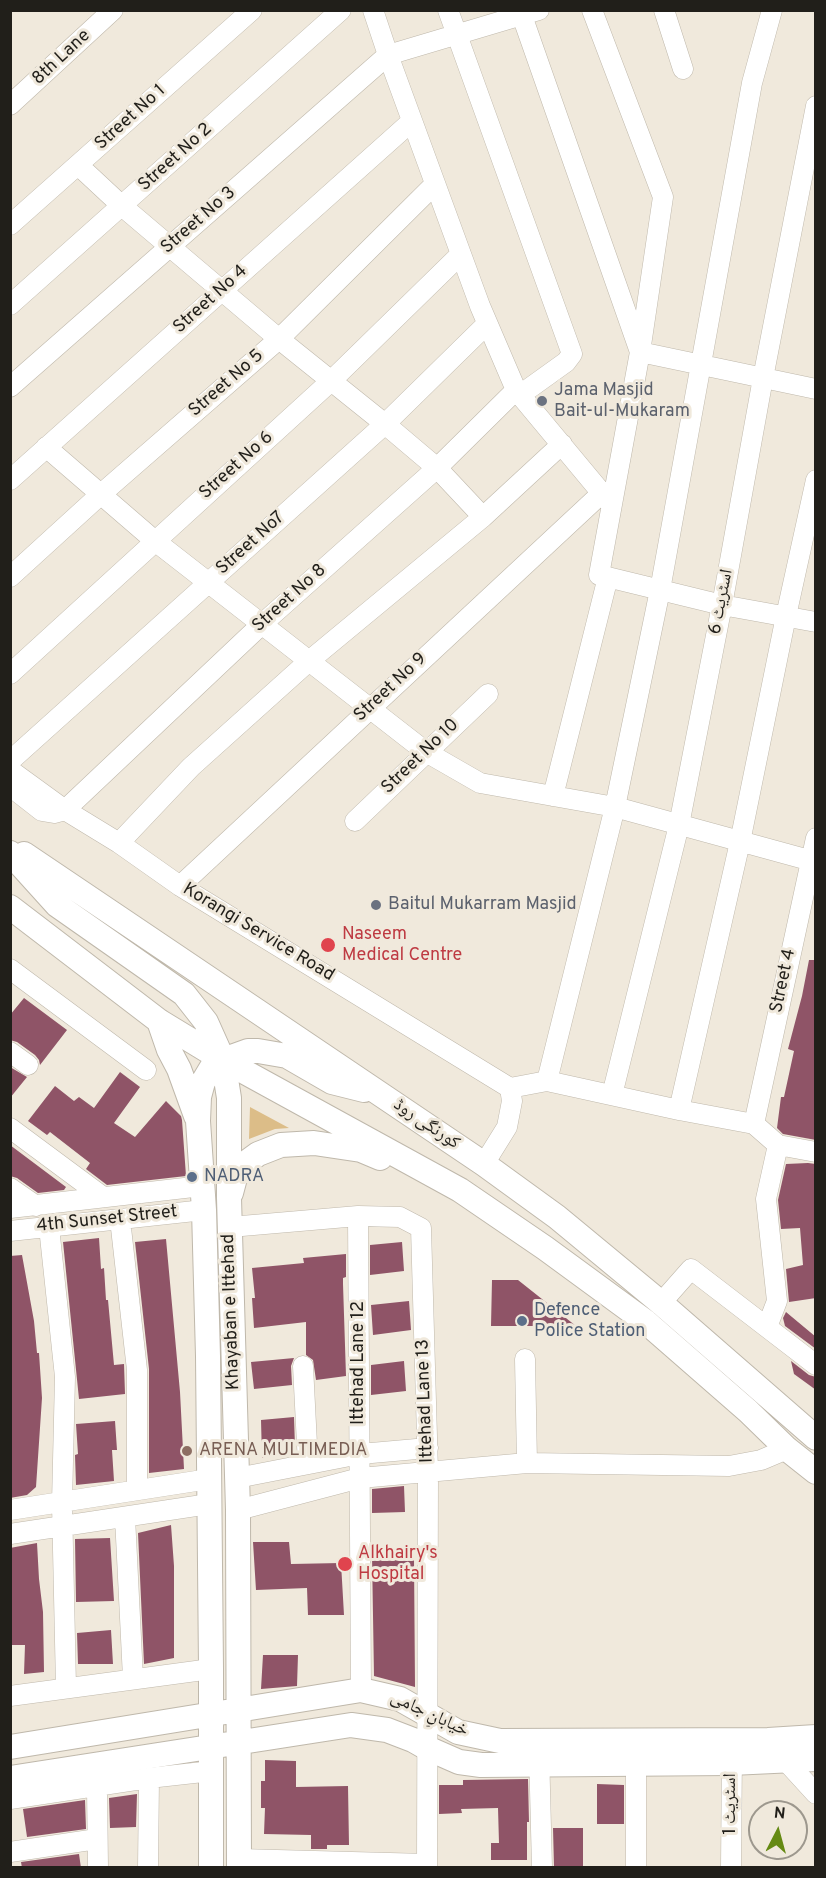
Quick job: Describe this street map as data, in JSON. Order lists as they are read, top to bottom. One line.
{"streets":{"main road":["کورنگی روڈ","Khayaban e Ittehad","خیابانِ جامی"],"street":["8th Lane","Street No 1","Street No 2","Street No 3","Street No 4","Street No 5","Street No 6","Street No7","Street No 8","اسٹریٹ 6","Street No 9","Street No 10","Korangi Service Road","Street 4","4th Sunset Street","Ittehad Lane 12","Ittehad Lane 13","اسٹریٹ 1"]},"crossings":[["Street No 8","Korangi Service Road"],["Street No 9","Korangi Service Road"],["کورنگی روڈ","Khayaban e Ittehad"],["4th Sunset Street","Khayaban e Ittehad"],["Khayaban e Ittehad","Ittehad Lane 13"],["Khayaban e Ittehad","خیابانِ جامی"],["Ittehad Lane 12","Ittehad Lane 13"],["Ittehad Lane 12","خیابانِ جامی"],["Ittehad Lane 13","خیابانِ جامی"],["خیابانِ جامی","اسٹریٹ 1"]],"places":["Jama Masjid Bait-ul-Mukaram","Baitul Mukarram Masjid","Naseem Medical Centre","NADRA","Defence Police Station","ARENA MULTIMEDIA","Alkhairy's Hospital"],"north":"top"}
